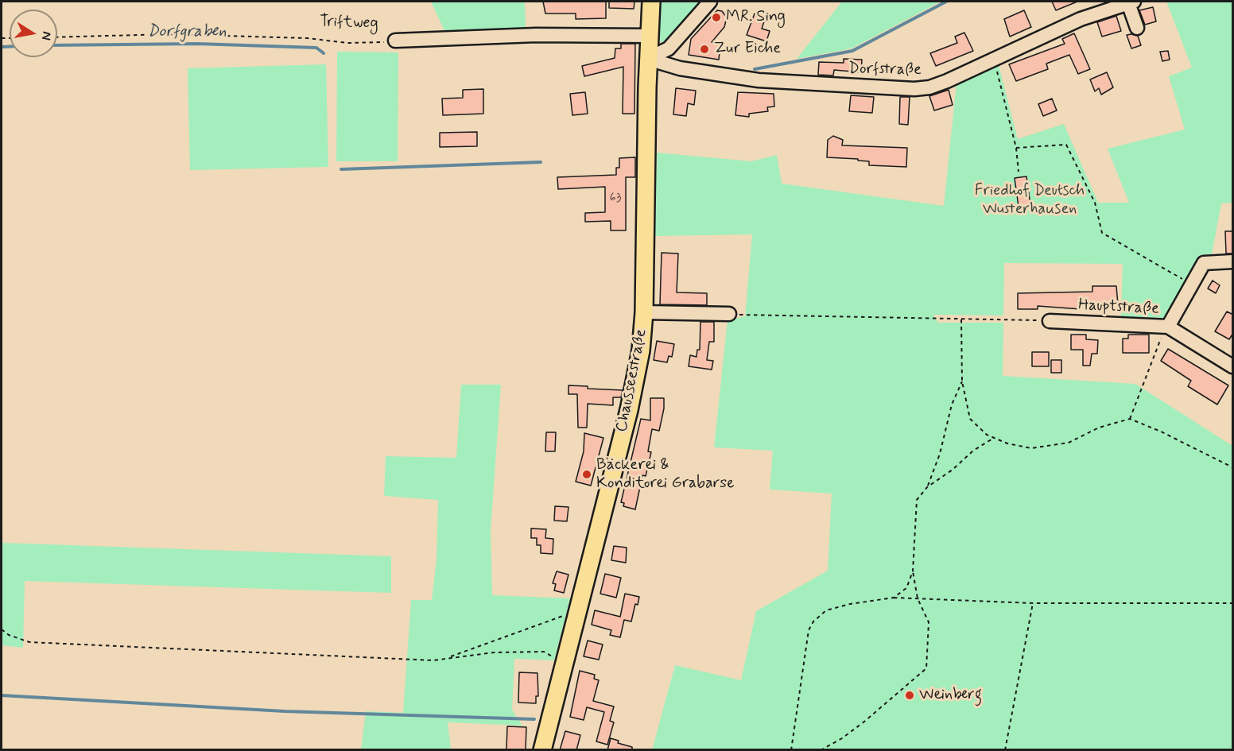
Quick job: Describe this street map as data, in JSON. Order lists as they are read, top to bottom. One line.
{"streets":{"main road":["Chausseestraße"],"street":["Triftweg","Dorfstraße","Hauptstraße"]},"crossings":[["Triftweg","Chausseestraße"],["Dorfstraße","Chausseestraße"]],"water":["Dorfgraben"],"parks":["Friedhof Deutsch Wusterhausen"],"places":["MR. Sing","Zur Eiche","Bäckerei & Konditorei Grabarse","Weinberg"],"house_numbers":["63"],"north":"right"}
